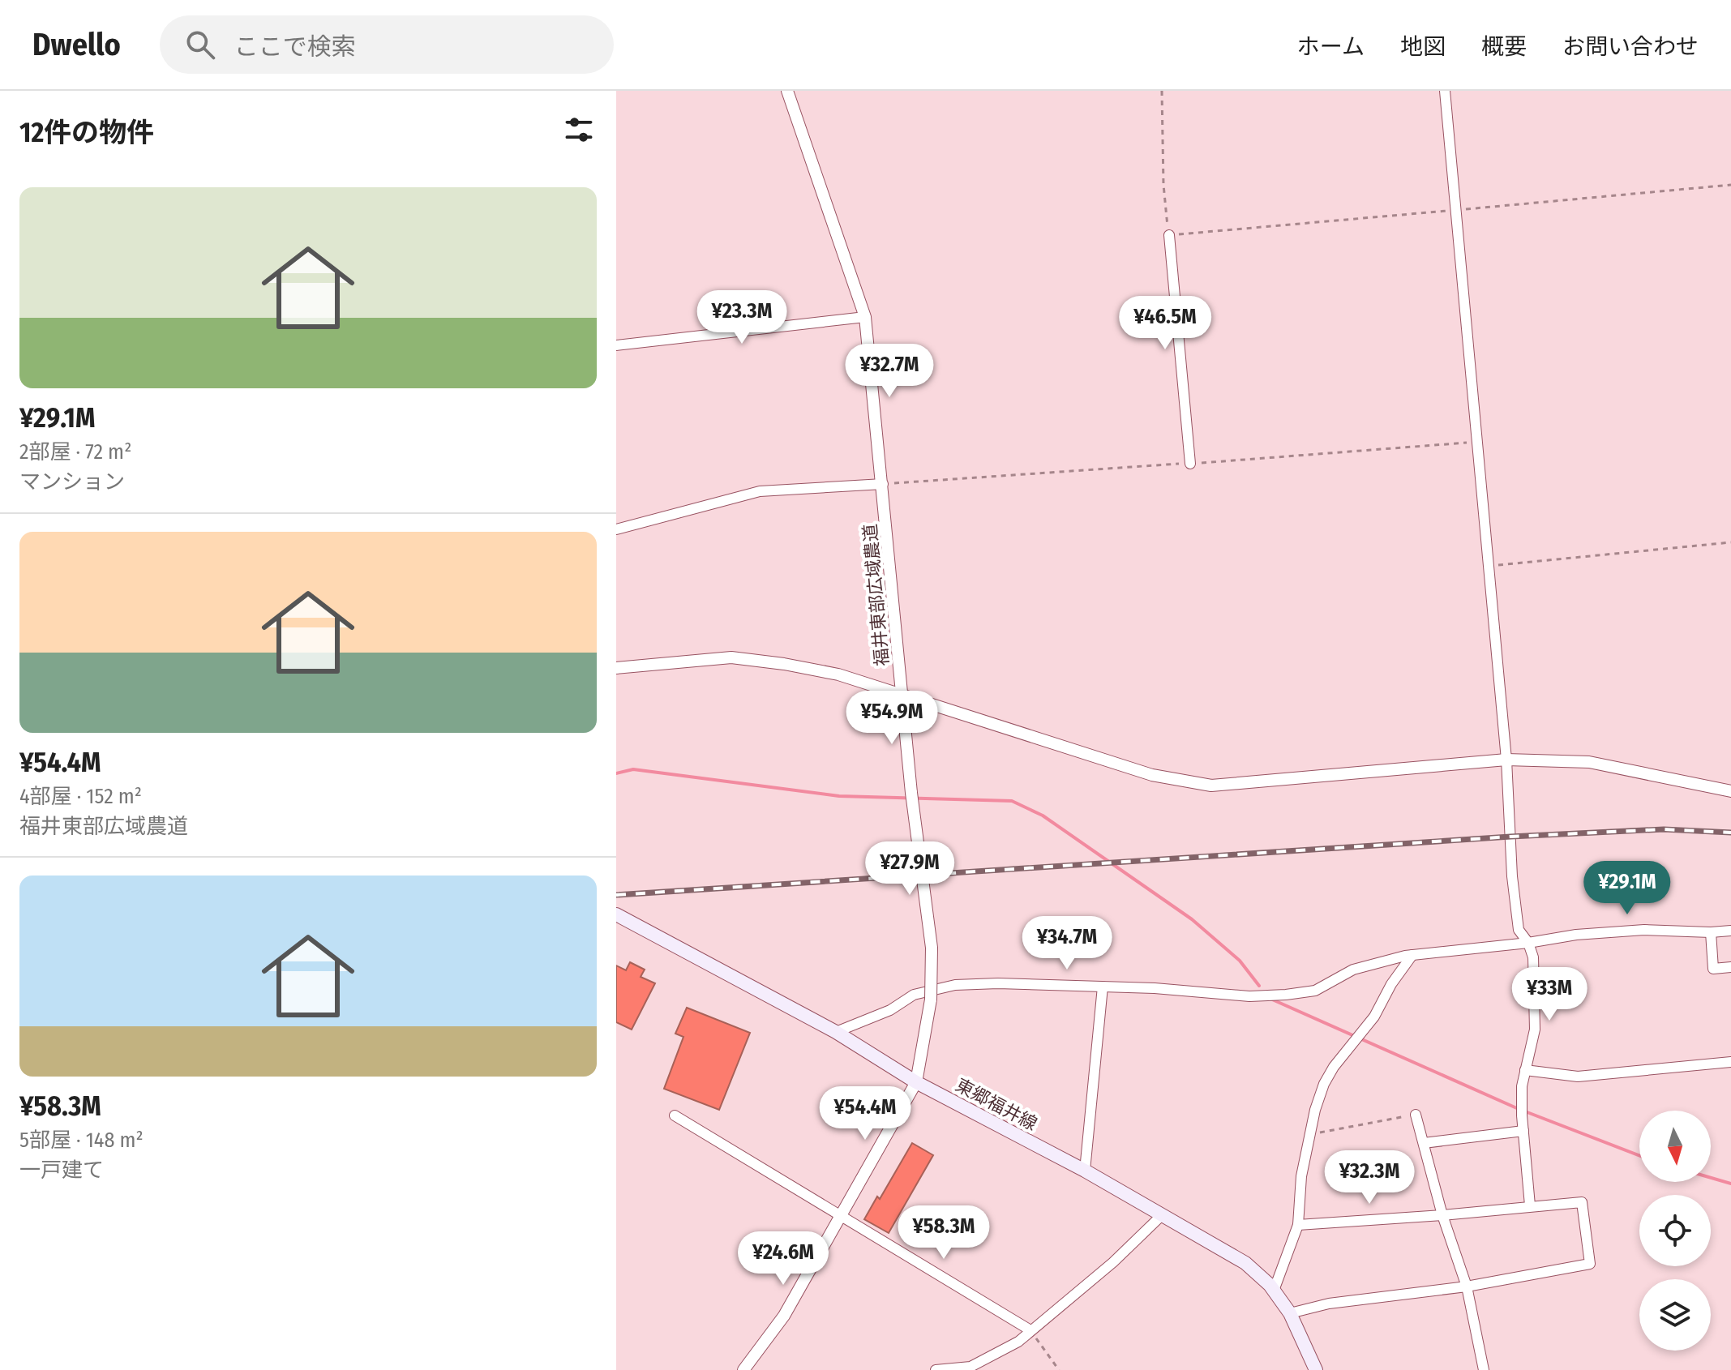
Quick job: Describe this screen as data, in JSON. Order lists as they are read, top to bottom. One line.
{"streets":{"main road":["東郷福井線"],"street":["福井東部広域農道"]},"crossings":[["福井東部広域農道","東郷福井線"]],"north":"bottom","page":{"header":"Dwello","search":"ここで検索","nav":["ホーム","地図","概要","お問い合わせ"],"heading":"12件の物件","list":[{"name":"¥29.1M","note":"2部屋 · 72 m² · マンション"},{"name":"¥54.4M","note":"4部屋 · 152 m² · 福井東部広域農道"},{"name":"¥58.3M","note":"5部屋 · 148 m² · 一戸建て"}],"price":["¥23.3M","¥46.5M","¥32.7M","¥54.9M","¥27.9M","¥29.1M","¥34.7M","¥33M","¥54.4M","¥32.3M","¥58.3M","¥24.6M"]}}
